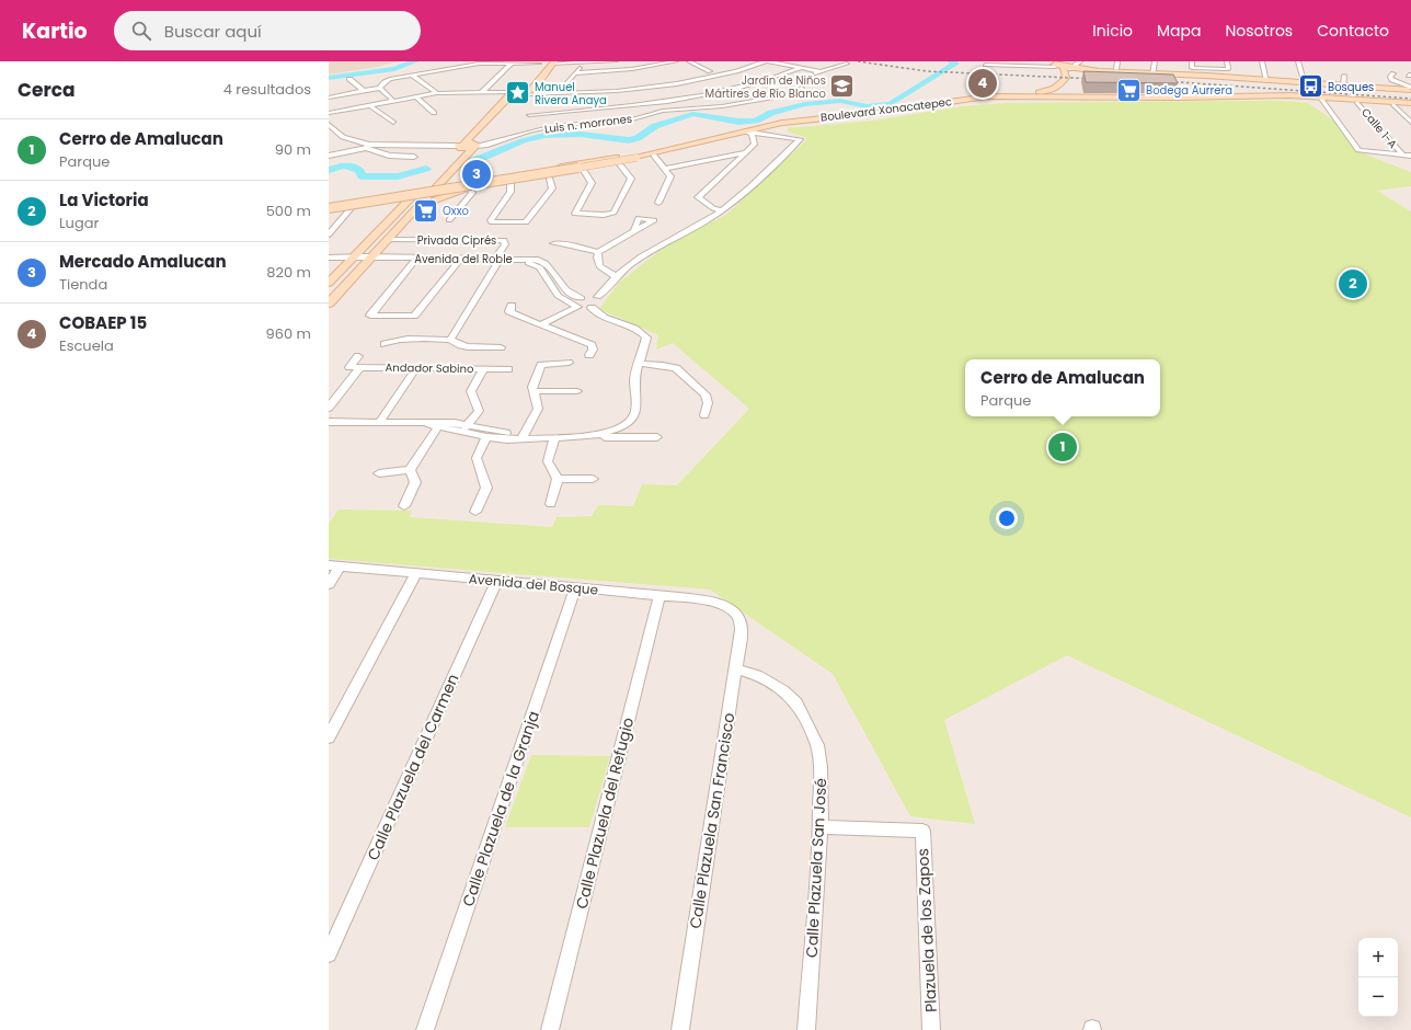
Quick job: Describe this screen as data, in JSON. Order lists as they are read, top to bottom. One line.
{"streets":{"street":["Boulevard Xonacatepec","Luis n. morrones","Calle 1-A","Privada Ciprés","Avenida del Roble","Andador Sabino","Avenida del Bosque","Calle Plazuela del Carmen","Calle Plazuela de la Granja","Calle Plazuela del Refugio","Calle Plazuela San Francisco","Calle Plazuela San José","Plazuela de los Zapos"]},"crossings":[["Boulevard Xonacatepec","Calle 1-A"],["Privada Ciprés","Avenida del Roble"],["Avenida del Bosque","Calle Plazuela del Carmen"],["Avenida del Bosque","Calle Plazuela de la Granja"],["Avenida del Bosque","Calle Plazuela del Refugio"],["Avenida del Bosque","Calle Plazuela San Francisco"],["Calle Plazuela San Francisco","Calle Plazuela San José"],["Calle Plazuela San José","Plazuela de los Zapos"]],"places":{"school or university":["Jardín de Niños Mártires de Río Blanco"],"bus stop":["Bosques"],"supermarket":["Bodega Aurrera","Oxxo"],"place":["Manuel Rivera Anaya"]},"page":{"header":"Kartio","search":"Buscar aquí","nav":["Inicio","Mapa","Nosotros","Contacto"],"heading":["Cerca","4 resultados"],"pins":["4","3","2","1"],"list":[{"mark":"1","name":"Cerro de Amalucan","note":"Parque","value":"90 m"},{"mark":"2","name":"La Victoria","note":"Lugar","value":"500 m"},{"mark":"3","name":"Mercado Amalucan","note":"Tienda","value":"820 m"},{"mark":"4","name":"COBAEP 15","note":"Escuela","value":"960 m"}],"popup":["Cerro de Amalucan","Parque"],"map_buttons":["+","−"]}}
